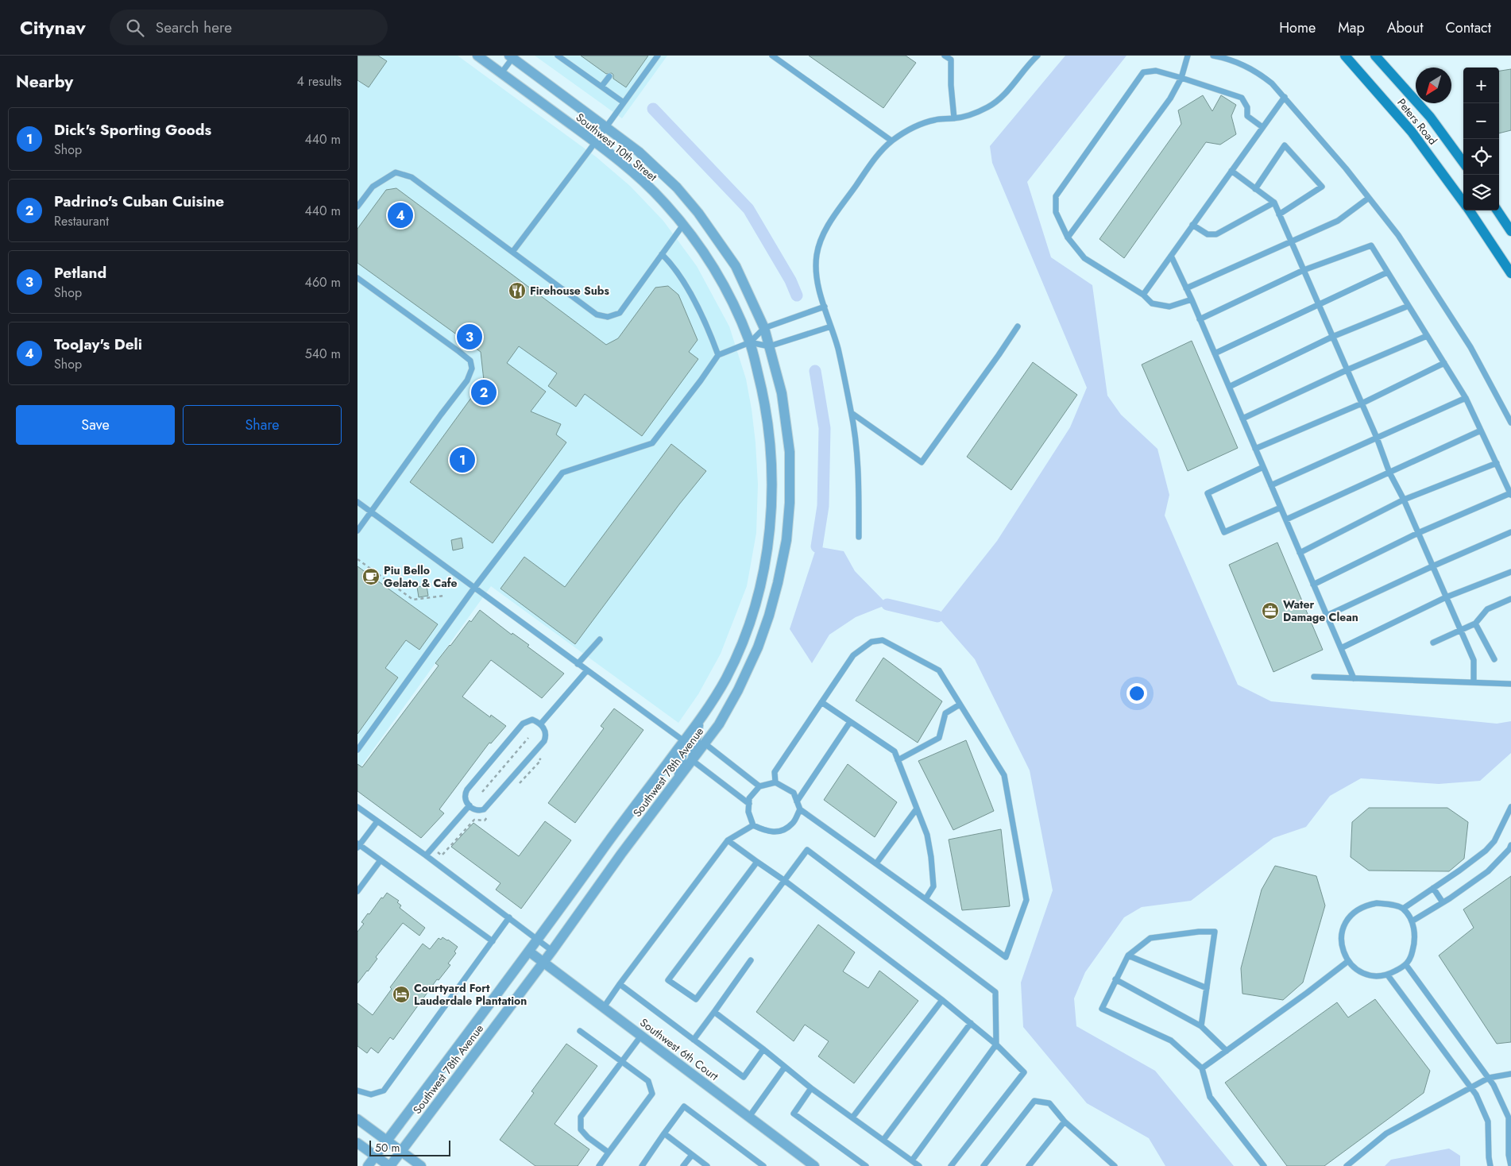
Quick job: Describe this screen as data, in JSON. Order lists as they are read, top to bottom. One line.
{"streets":{"main road":["Peters Road"],"street":["Southwest 10th Street","Southwest 78th Avenue","Southwest 6th Court"]},"crossings":[["Southwest 10th Street","Southwest 78th Avenue"],["Southwest 78th Avenue","Southwest 6th Court"]],"places":{"restaurant":["Firehouse Subs"],"cafe":["Piu Bello Gelato & Cafe"],"office":["Water Damage Clean"],"hotel":["Courtyard Fort Lauderdale Plantation"]},"scale_bar":"50 m","north":"bottom left","page":{"header":"Citynav","search":"Search here","nav":["Home","Map","About","Contact"],"heading":["Nearby","4 results"],"map_buttons":["+","−"],"list":[{"mark":"1","name":"Dick's Sporting Goods","note":"Shop","value":"440 m"},{"mark":"2","name":"Padrino's Cuban Cuisine","note":"Restaurant","value":"440 m"},{"mark":"3","name":"Petland","note":"Shop","value":"460 m"},{"mark":"4","name":"TooJay's Deli","note":"Shop","value":"540 m"}],"pins":["4","3","2","1"],"buttons":["Save","Share"],"scale":"50 m"}}
